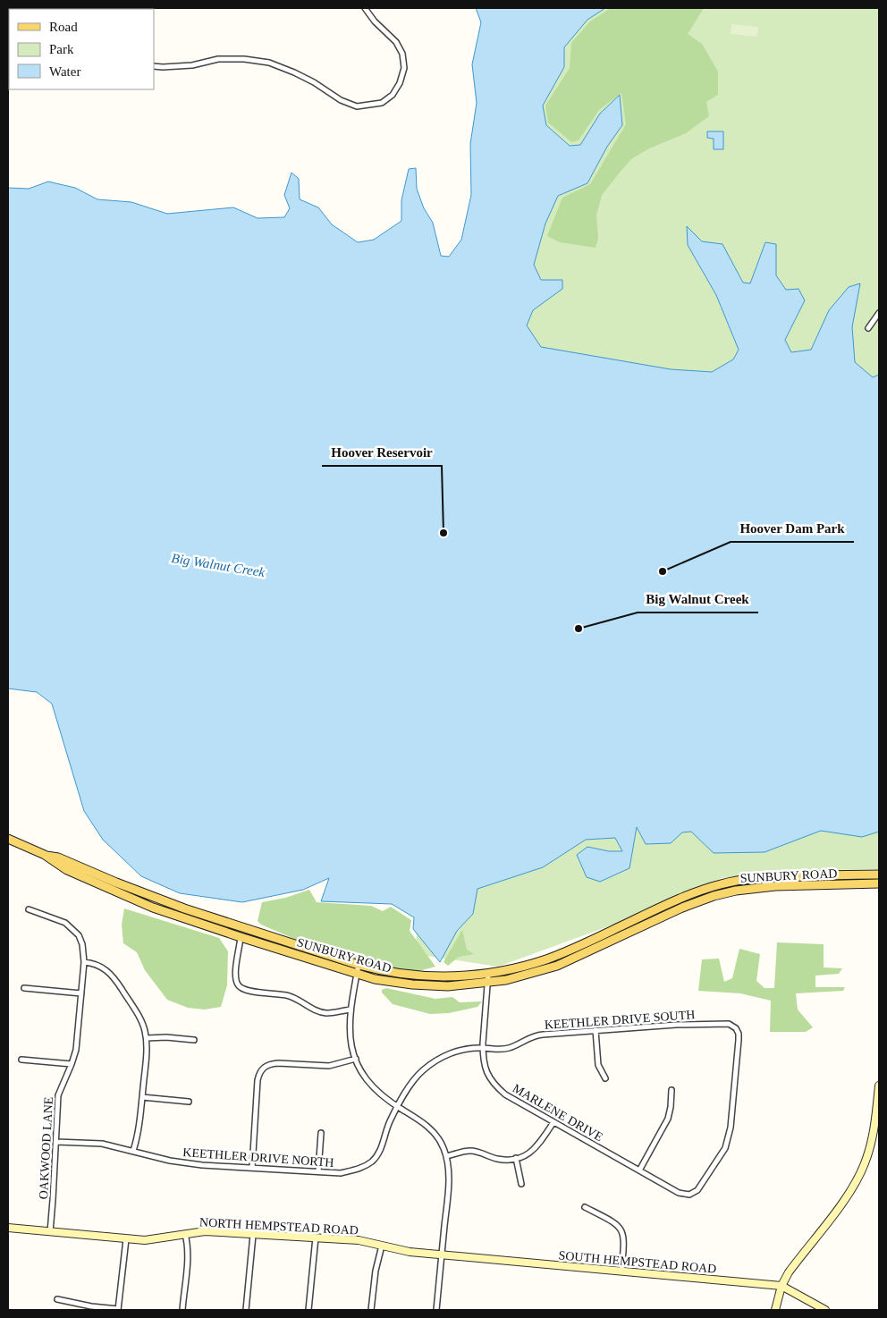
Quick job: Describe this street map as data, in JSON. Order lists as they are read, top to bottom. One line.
{"streets":{"main road":["SUNBURY ROAD"],"street":["KEETHLER DRIVE SOUTH","MARLENE DRIVE","OAKWOOD LANE","KEETHLER DRIVE NORTH","NORTH HEMPSTEAD ROAD","SOUTH HEMPSTEAD ROAD"]},"crossings":[["SUNBURY ROAD","MARLENE DRIVE"],["KEETHLER DRIVE SOUTH","MARLENE DRIVE"],["KEETHLER DRIVE SOUTH","KEETHLER DRIVE NORTH"],["OAKWOOD LANE","KEETHLER DRIVE NORTH"],["OAKWOOD LANE","NORTH HEMPSTEAD ROAD"],["NORTH HEMPSTEAD ROAD","SOUTH HEMPSTEAD ROAD"]],"water":["Big Walnut Creek"],"places":["Hoover Reservoir","Hoover Dam Park","Big Walnut Creek"],"legend":["Road","Park","Water"]}
